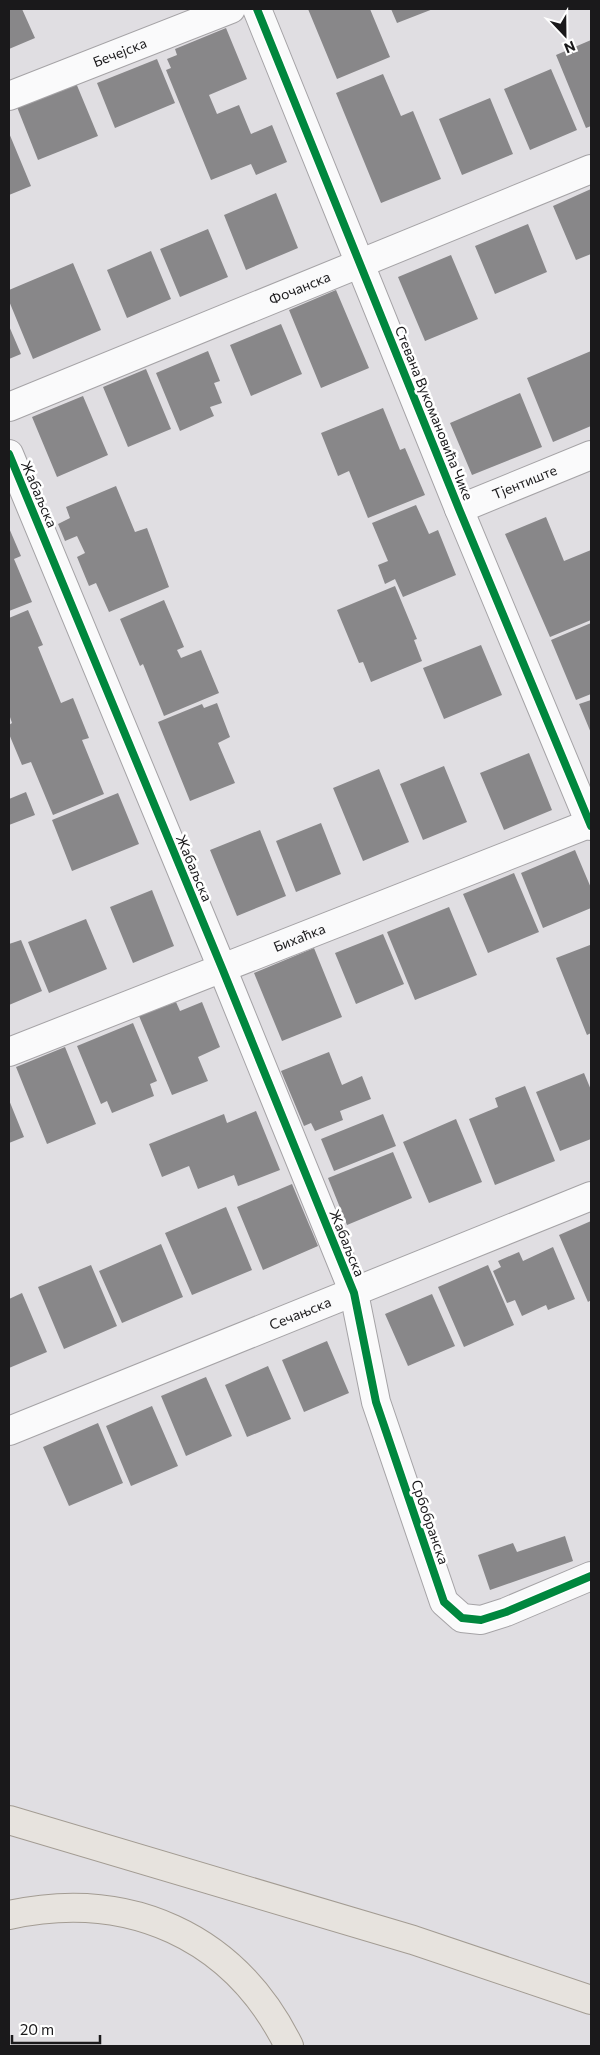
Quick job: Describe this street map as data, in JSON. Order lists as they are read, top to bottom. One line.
{"streets":{"street":["Бечејска","Фочанска","Стевана Вукомановића Чике","Тјентиште","Жабаљска","Бихаћка","Сечањска","Србобранска"]},"crossings":[["Фочанска","Стевана Вукомановића Чике"],["Стевана Вукомановића Чике","Тјентиште"],["Стевана Вукомановића Чике","Бихаћка"],["Жабаљска","Бихаћка"],["Жабаљска","Сечањска"],["Жабаљска","Србобранска"],["Сечањска","Србобранска"]],"scale_bar":"20 m","north":"bottom"}
